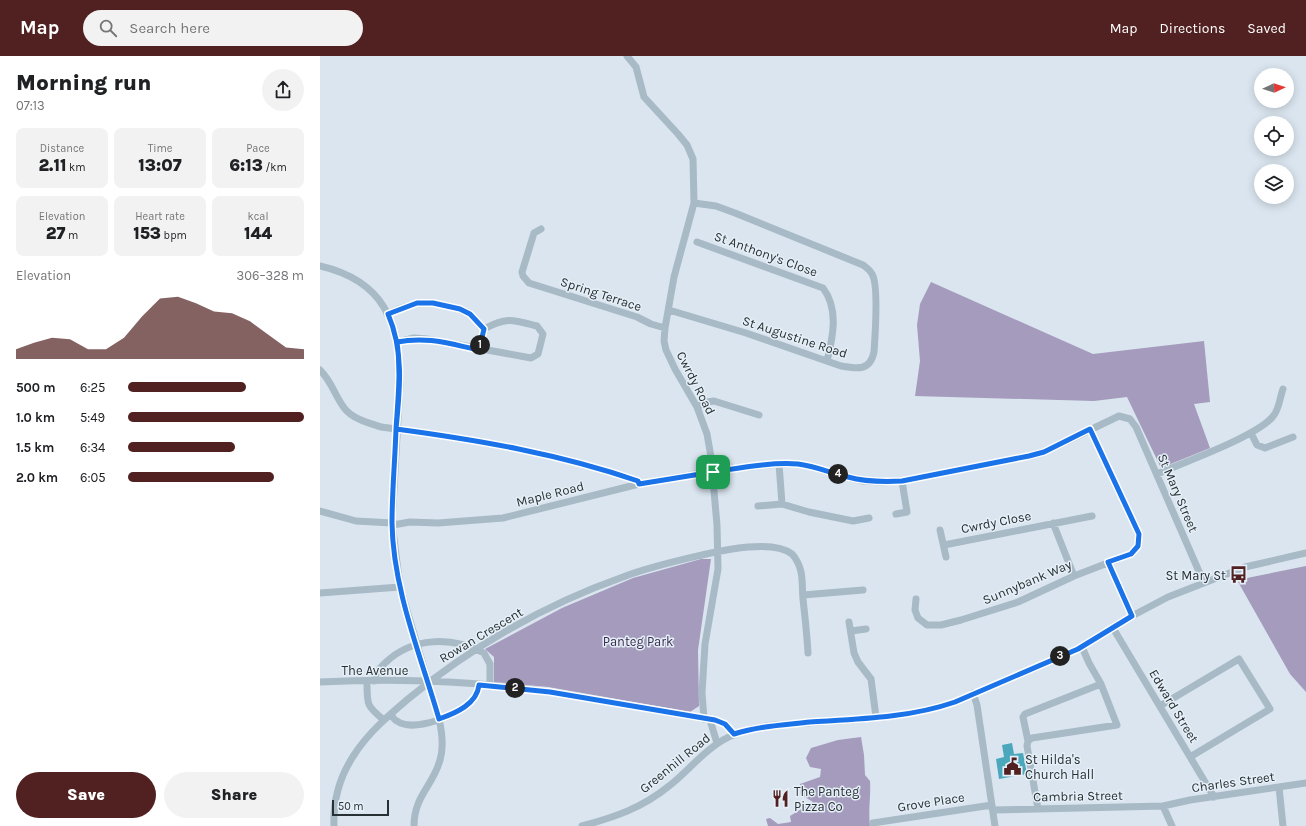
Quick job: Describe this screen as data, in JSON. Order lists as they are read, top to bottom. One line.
{"streets":{"street":["St Anthony's Close","Spring Terrace","St Augustine Road","Cwrdy Road","St Mary Street","Maple Road","Cwrdy Close","Sunnybank Way","Rowan Crescent","The Avenue","Edward Street","Greenhill Road","Charles Street","Cambria Street","Grove Place"]},"crossings":[["St Anthony's Close","St Augustine Road"],["Spring Terrace","Cwrdy Road"],["St Augustine Road","Cwrdy Road"],["Cwrdy Road","Maple Road"],["Cwrdy Road","Rowan Crescent"],["Cwrdy Road","The Avenue"],["Cwrdy Road","Greenhill Road"],["St Mary Street","Maple Road"],["St Mary Street","Greenhill Road"],["Maple Road","Sunnybank Way"],["Rowan Crescent","The Avenue"],["The Avenue","Greenhill Road"],["Edward Street","Greenhill Road"],["Edward Street","Charles Street"],["Charles Street","Cambria Street"],["Cambria Street","Grove Place"]],"parks":["Panteg Park"],"places":{"bus stop":["St Mary St"],"public building":["St Hilda's Church Hall"],"restaurant":["The Panteg Pizza Co"]},"scale_bar":"50 m","north":"right","page":{"header":"Map","search":"Search here","nav":["Map","Directions","Saved"],"heading":["Morning run","07:13"],"stats":[["Distance","2.11 km"],["Time","13:07"],["Pace","6:13 /km"],["Elevation","27 m"],["Heart rate","153 bpm"],["kcal","144"]],"chart":["Elevation","306–328 m"],"pins":["1","4","3","2"],"list":[{"name":"500 m","note":"6:25"},{"name":"1.0 km","note":"5:49"},{"name":"1.5 km","note":"6:34"},{"name":"2.0 km","note":"6:05"}],"buttons":["Save","Share"],"scale":"50 m"}}
